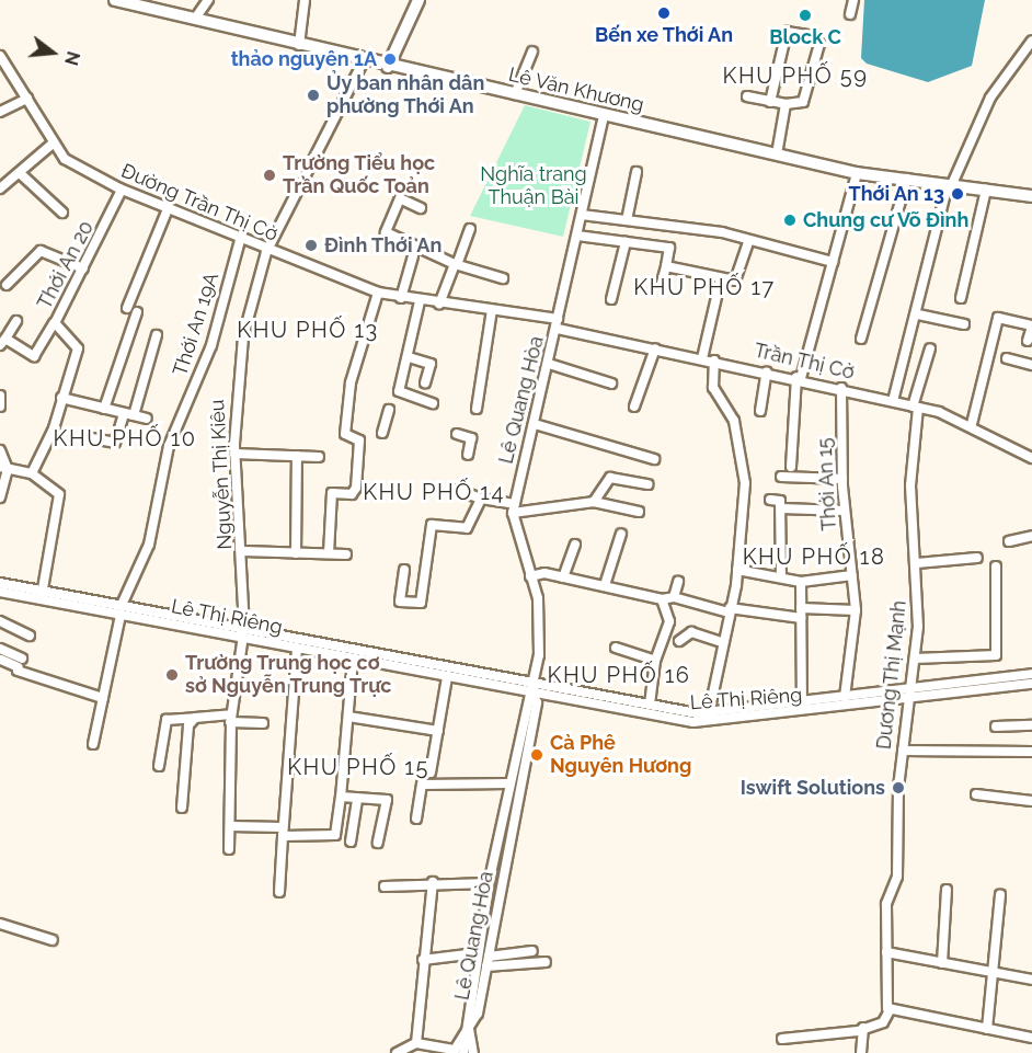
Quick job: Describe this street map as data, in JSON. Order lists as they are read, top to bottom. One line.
{"streets":{"main road":["Lê Văn Khương"],"street":["Đường Trần Thị Cờ","Thới An 20","Thới An 19A","Trần Thị Cờ","Lê Quang Hòa","Nguyễn Thị Kiêu","Thới An 15","Lê Thị Riêng","Dương Thị Mạnh"]},"crossings":[["Lê Văn Khương","Lê Quang Hòa"],["Lê Văn Khương","Nguyễn Thị Kiêu"],["Đường Trần Thị Cờ","Thới An 20"],["Đường Trần Thị Cờ","Thới An 19A"],["Đường Trần Thị Cờ","Trần Thị Cờ"],["Đường Trần Thị Cờ","Lê Quang Hòa"],["Đường Trần Thị Cờ","Nguyễn Thị Kiêu"],["Thới An 19A","Lê Thị Riêng"],["Trần Thị Cờ","Lê Quang Hòa"],["Trần Thị Cờ","Thới An 15"],["Trần Thị Cờ","Dương Thị Mạnh"],["Lê Quang Hòa","Lê Thị Riêng"],["Nguyễn Thị Kiêu","Lê Thị Riêng"],["Thới An 15","Lê Thị Riêng"],["Lê Thị Riêng","Dương Thị Mạnh"]],"districts":["KHU PHỐ 59","KHU PHỐ 17","KHU PHỐ 13","KHU PHỐ 10","KHU PHỐ 14","KHU PHỐ 18","KHU PHỐ 16","KHU PHỐ 15"],"parks":["Nghĩa trang Thuận Bài"],"places":["Bến xe Thới An","Block C","thảo nguyên 1A","Ủy ban nhân dân phường Thới An","Trường Tiểu học Trần Quốc Toản","Thới An 13","Chung cư Võ Đình","Đình Thới An","Trường Trung học cơ sở Nguyễn Trung Trực","Cà Phê Nguyên Hương","Iswift Solutions"],"north":"right"}
